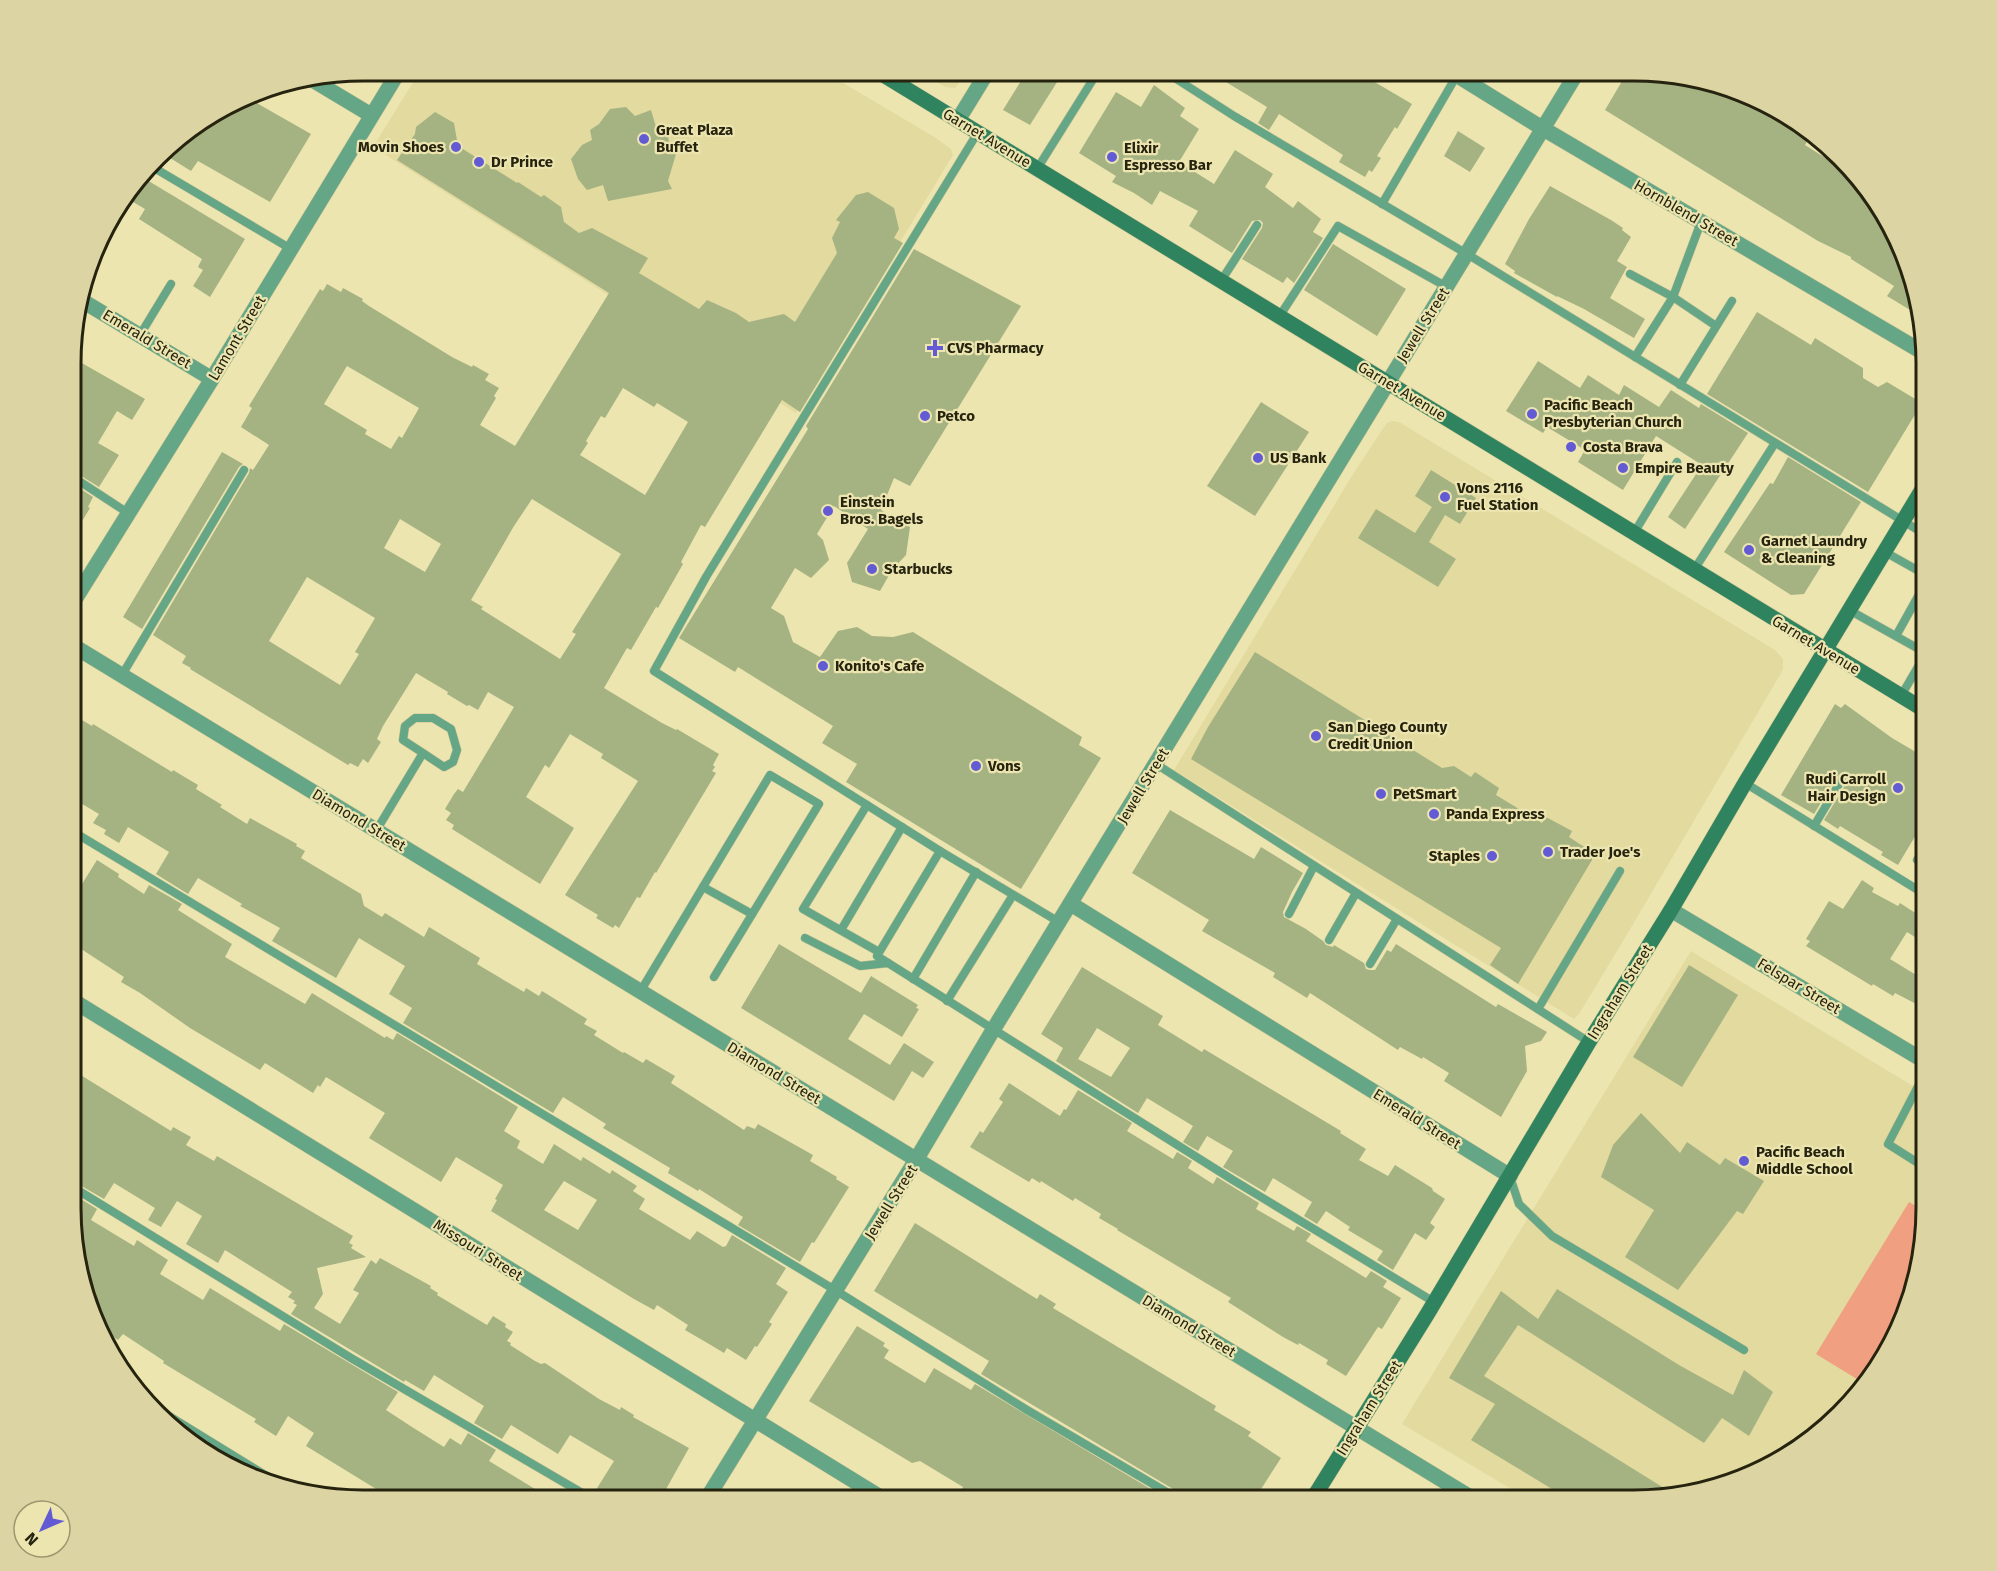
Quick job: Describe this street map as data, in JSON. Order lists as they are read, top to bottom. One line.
{"streets":{"main road":["Garnet Avenue","Ingraham Street"],"street":["Hornblend Street","Jewell Street","Lamont Street","Emerald Street","Diamond Street","Felspar Street","Missouri Street"]},"crossings":[["Garnet Avenue","Jewell Street"],["Garnet Avenue","Ingraham Street"],["Hornblend Street","Jewell Street"],["Jewell Street","Emerald Street"],["Jewell Street","Diamond Street"],["Jewell Street","Missouri Street"],["Lamont Street","Emerald Street"],["Emerald Street","Ingraham Street"],["Diamond Street","Ingraham Street"],["Felspar Street","Ingraham Street"]],"places":{"other":["Great Plaza Buffet","Movin Shoes","Elixir Espresso Bar","Dr Prince","Pacific Beach Presbyterian Church","Petco","Costa Brava","US Bank","Empire Beauty","Vons 2116 Fuel Station","Einstein Bros. Bagels","Garnet Laundry & Cleaning","Starbucks","Konito's Cafe","San Diego County Credit Union","Vons","Rudi Carroll Hair Design","PetSmart","Panda Express","Trader Joe's","Staples","Pacific Beach Middle School"],"health":["CVS Pharmacy"]},"north":"bottom left"}
